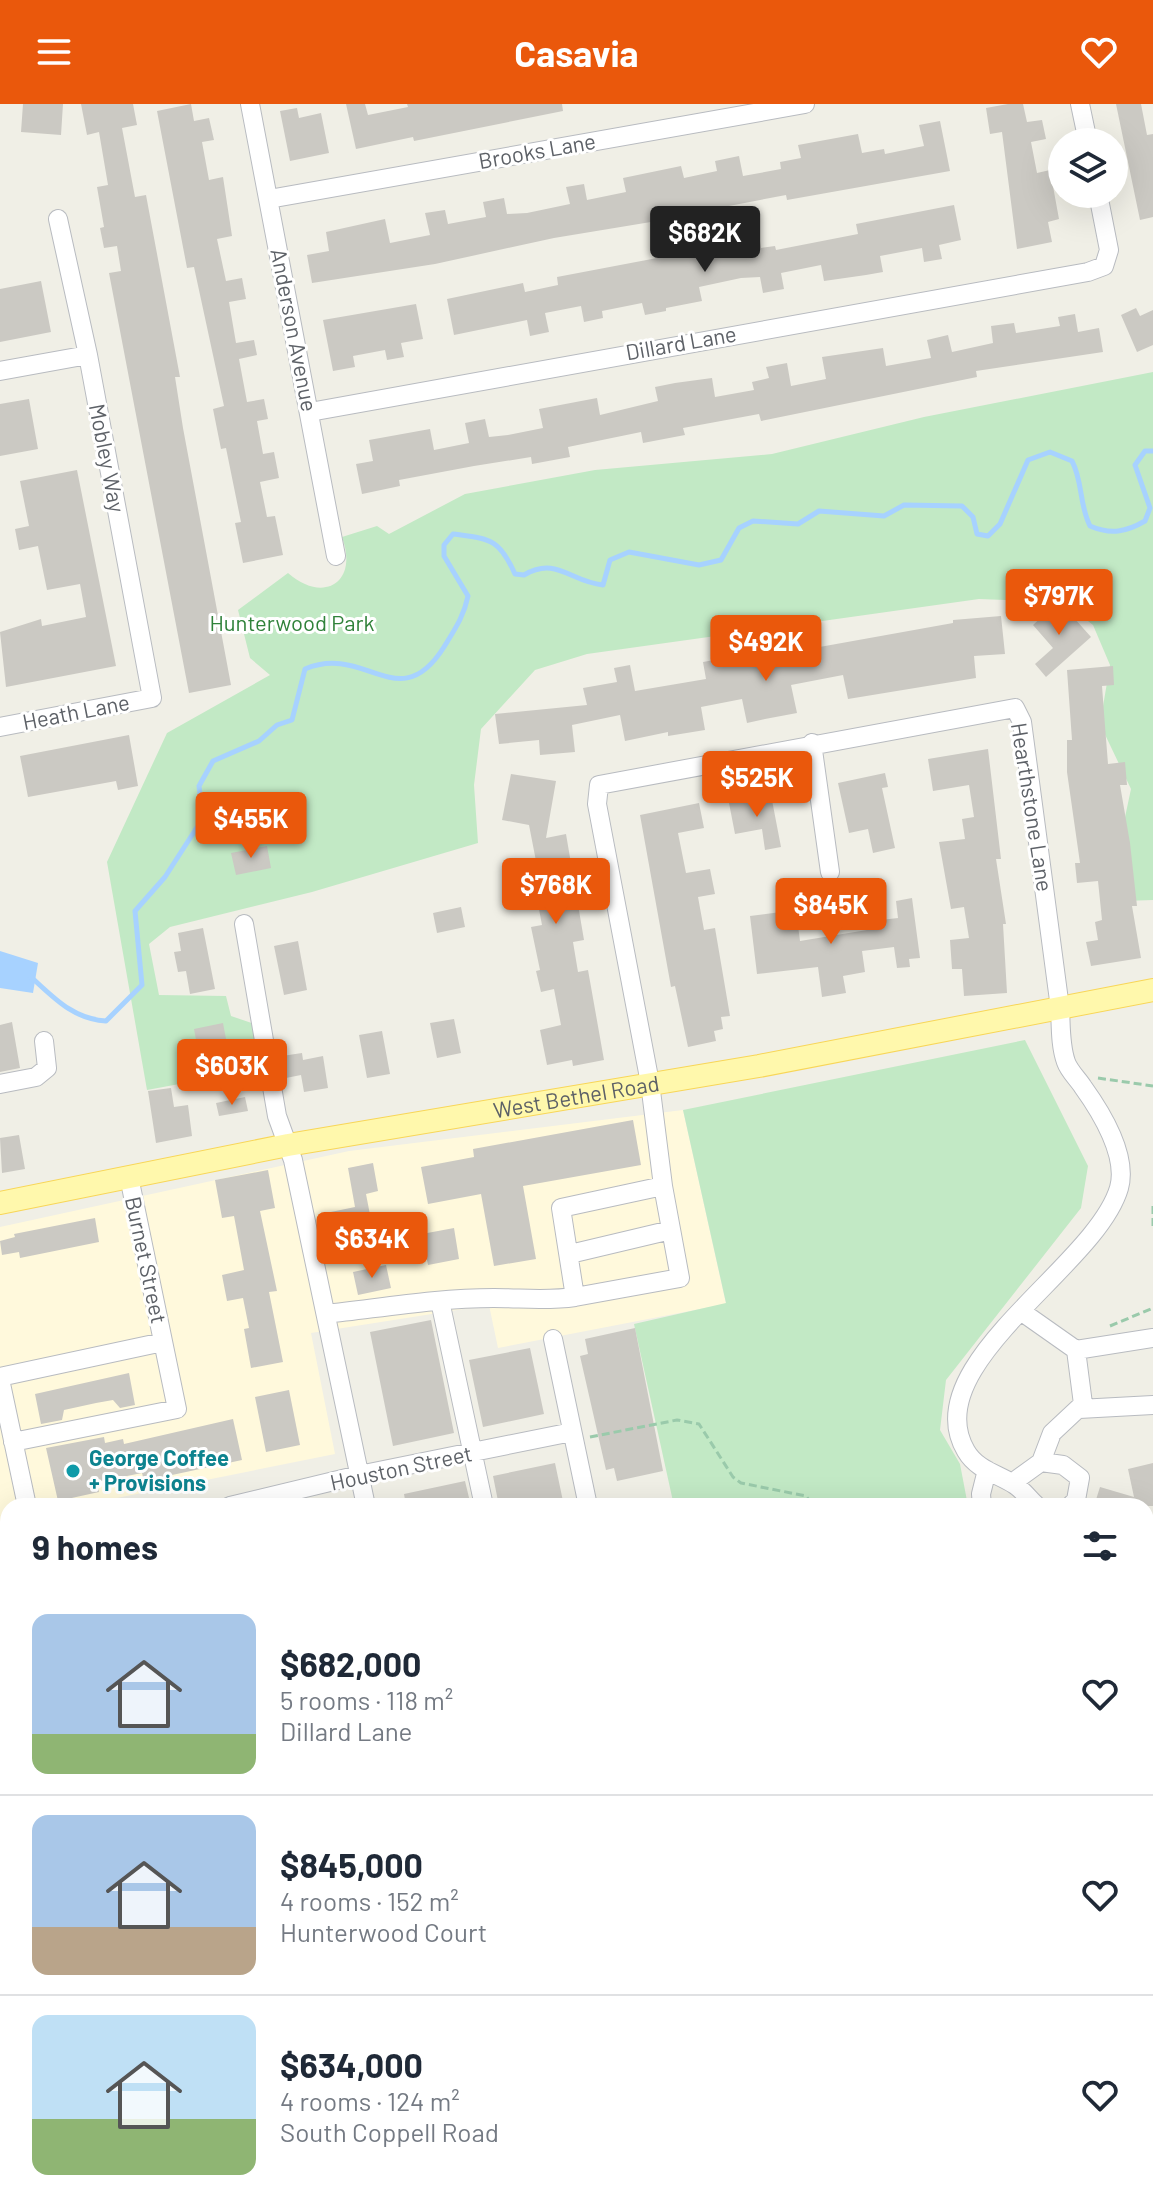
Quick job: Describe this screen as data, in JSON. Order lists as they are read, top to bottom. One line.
{"streets":{"main road":["West Bethel Road"],"street":["Brooks Lane","Anderson Avenue","Dillard Lane","Mobley Way","Heath Lane","Hearthstone Lane","Burnet Street","Houston Street"]},"crossings":[["Brooks Lane","Anderson Avenue"],["Anderson Avenue","Dillard Lane"],["Mobley Way","Heath Lane"],["Hearthstone Lane","West Bethel Road"],["West Bethel Road","Burnet Street"]],"parks":["Hunterwood Park"],"places":["George Coffee + Provisions"],"page":{"header":"Casavia","price":["$682K","$797K","$492K","$525K","$455K","$768K","$845K","$603K","$634K"],"heading":"9 homes","list":[{"name":"$682,000","note":"5 rooms · 118 m² · Dillard Lane"},{"name":"$845,000","note":"4 rooms · 152 m² · Hunterwood Court"},{"name":"$634,000","note":"4 rooms · 124 m² · South Coppell Road"}]}}
